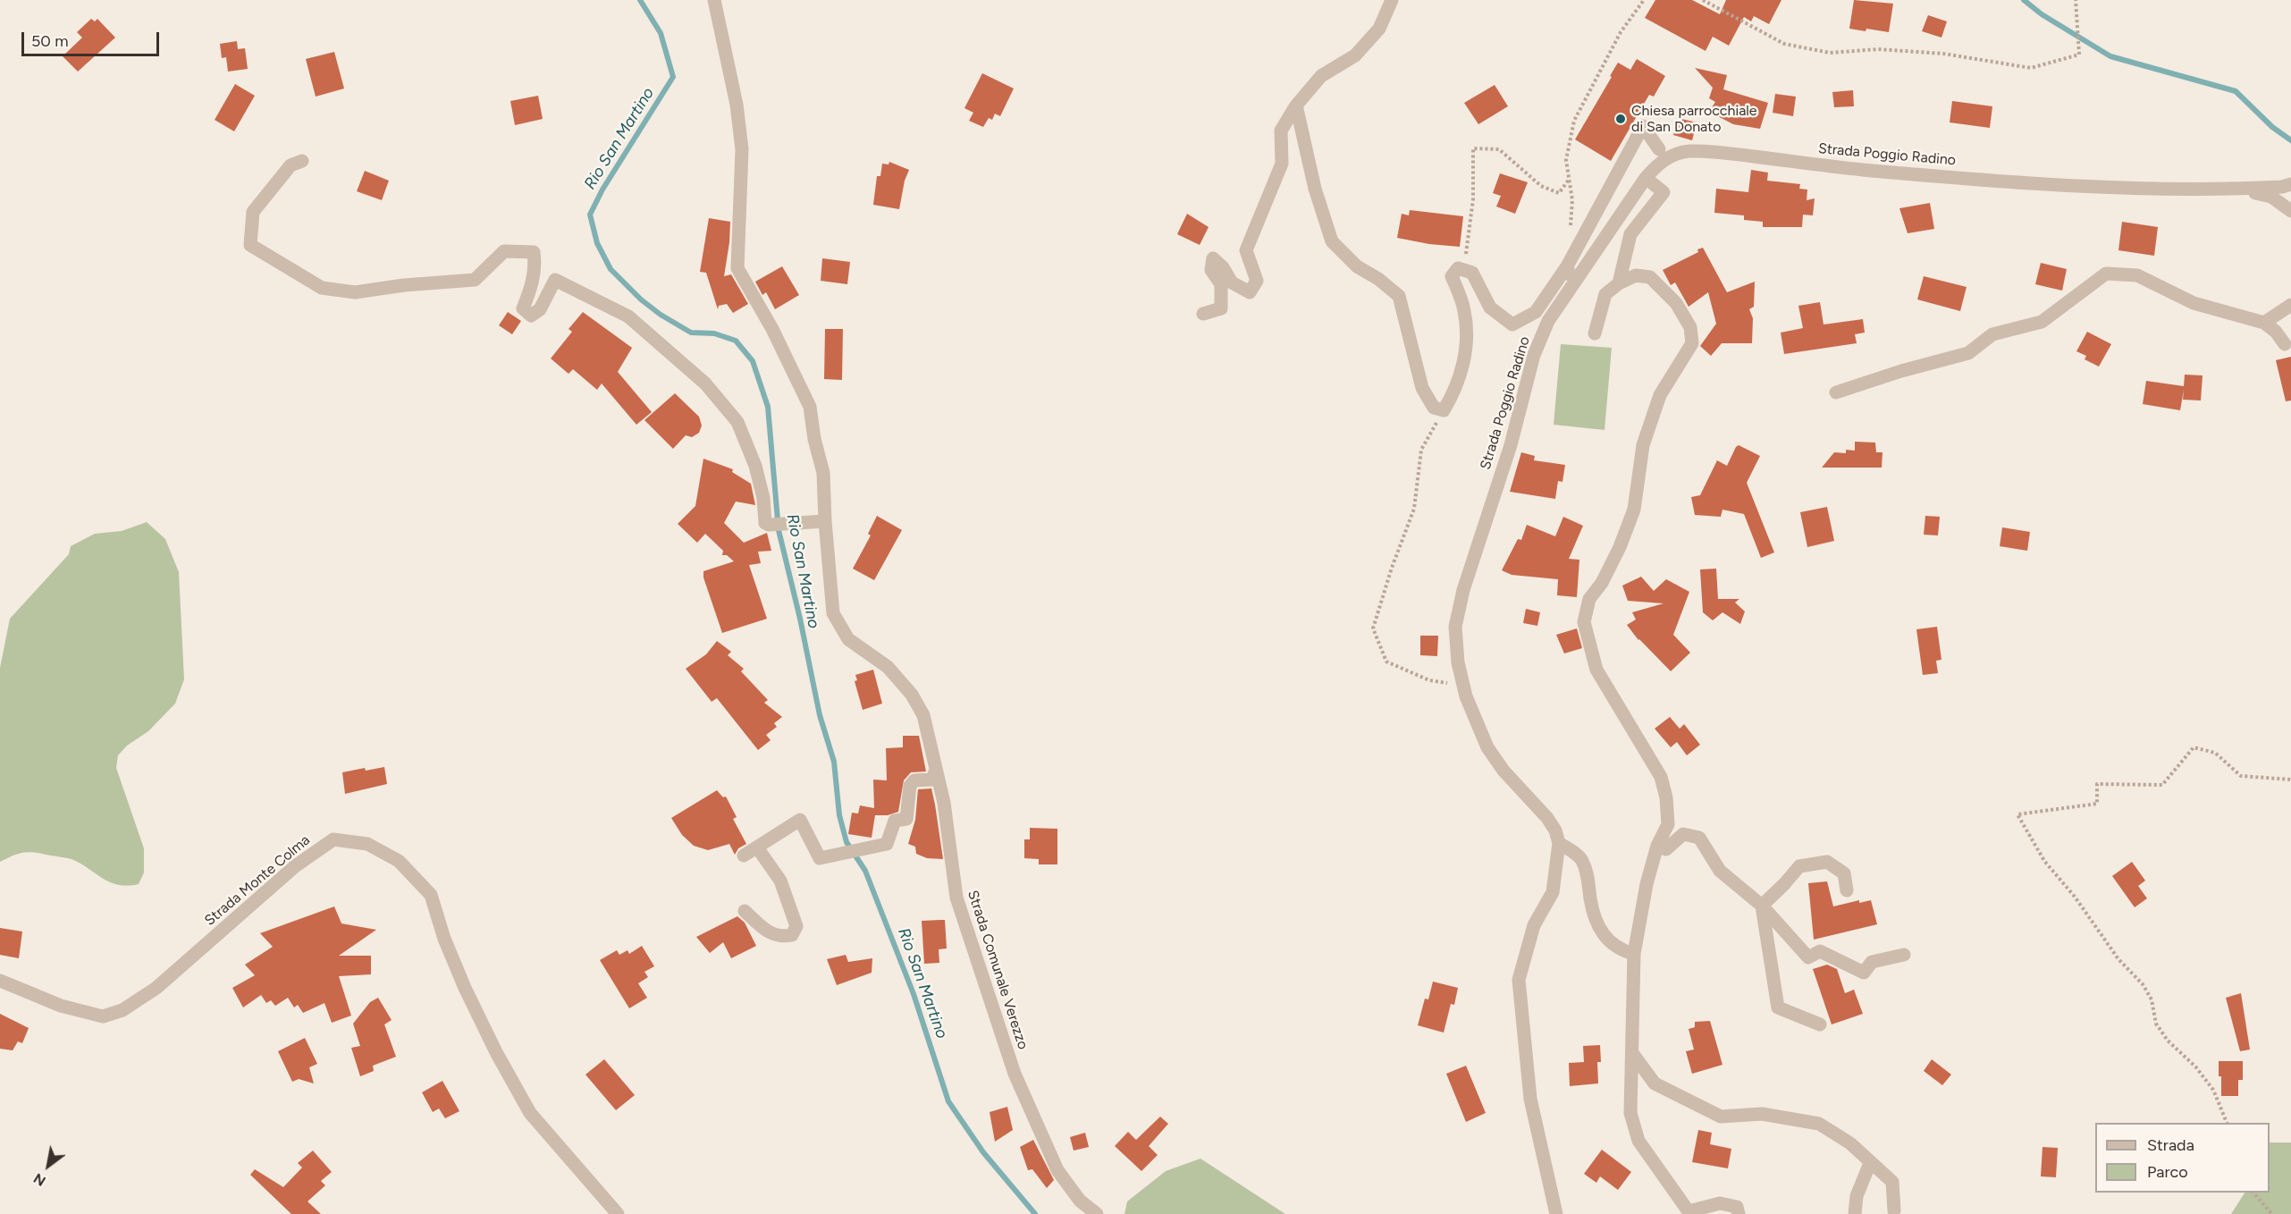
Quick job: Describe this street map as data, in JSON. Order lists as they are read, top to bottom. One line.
{"streets":{"street":["Strada Poggio Radino","Strada Monte Colma","Strada Comunale Verezzo"]},"water":["Rio San Martino"],"places":["Chiesa parrocchiale di San Donato"],"legend":["Strada","Parco"],"scale_bar":"50 m","north":"bottom left"}
